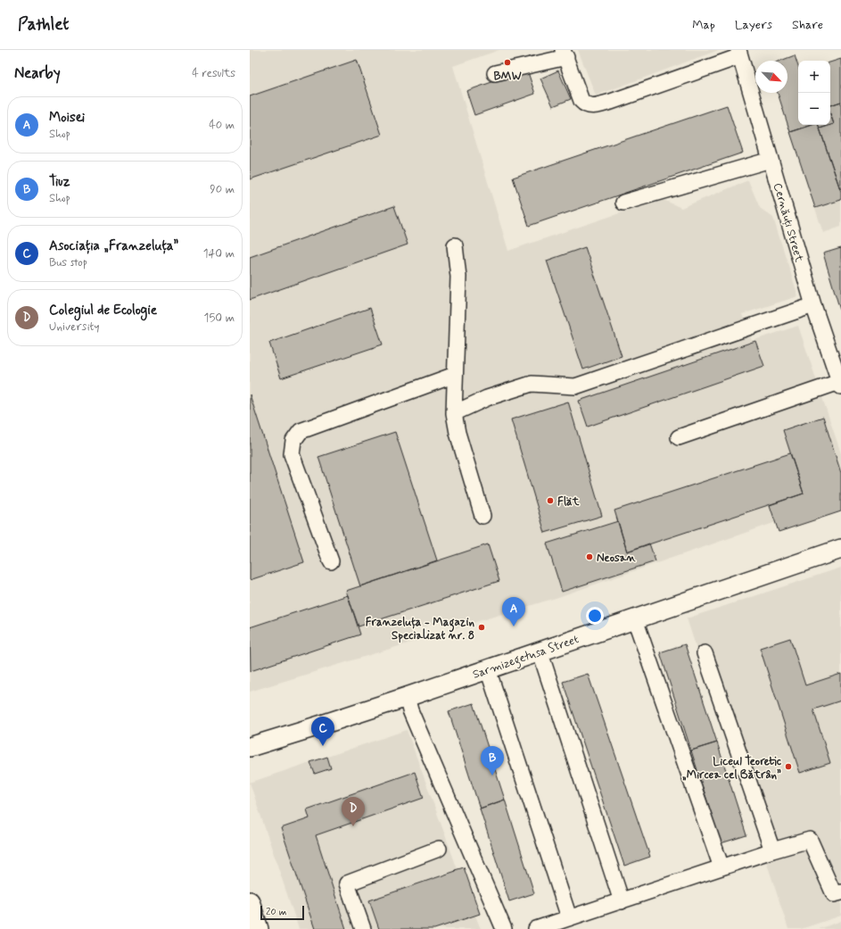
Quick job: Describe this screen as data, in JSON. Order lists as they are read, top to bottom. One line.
{"streets":{"main road":["Sarmizegetusa Street"],"street":["Cernăuți Street"]},"places":["BMW","Flät","Neosan","Franzeluța - Magazin Specializat nr. 8","Liceul Teoretic „Mircea cel Bătrân”"],"scale_bar":"20 m","north":"bottom right","page":{"header":"Pathlet","nav":["Map","Layers","Share"],"heading":["Nearby","4 results"],"map_buttons":["+","−"],"list":[{"mark":"A","name":"Moisei","note":"Shop","value":"40 m"},{"mark":"B","name":"Tiuz","note":"Shop","value":"90 m"},{"mark":"C","name":"Asociația „Franzeluța”","note":"Bus stop","value":"140 m"},{"mark":"D","name":"Colegiul de Ecologie","note":"University","value":"150 m"}],"pins":["A","C","B","D"],"scale":"20 m"}}
